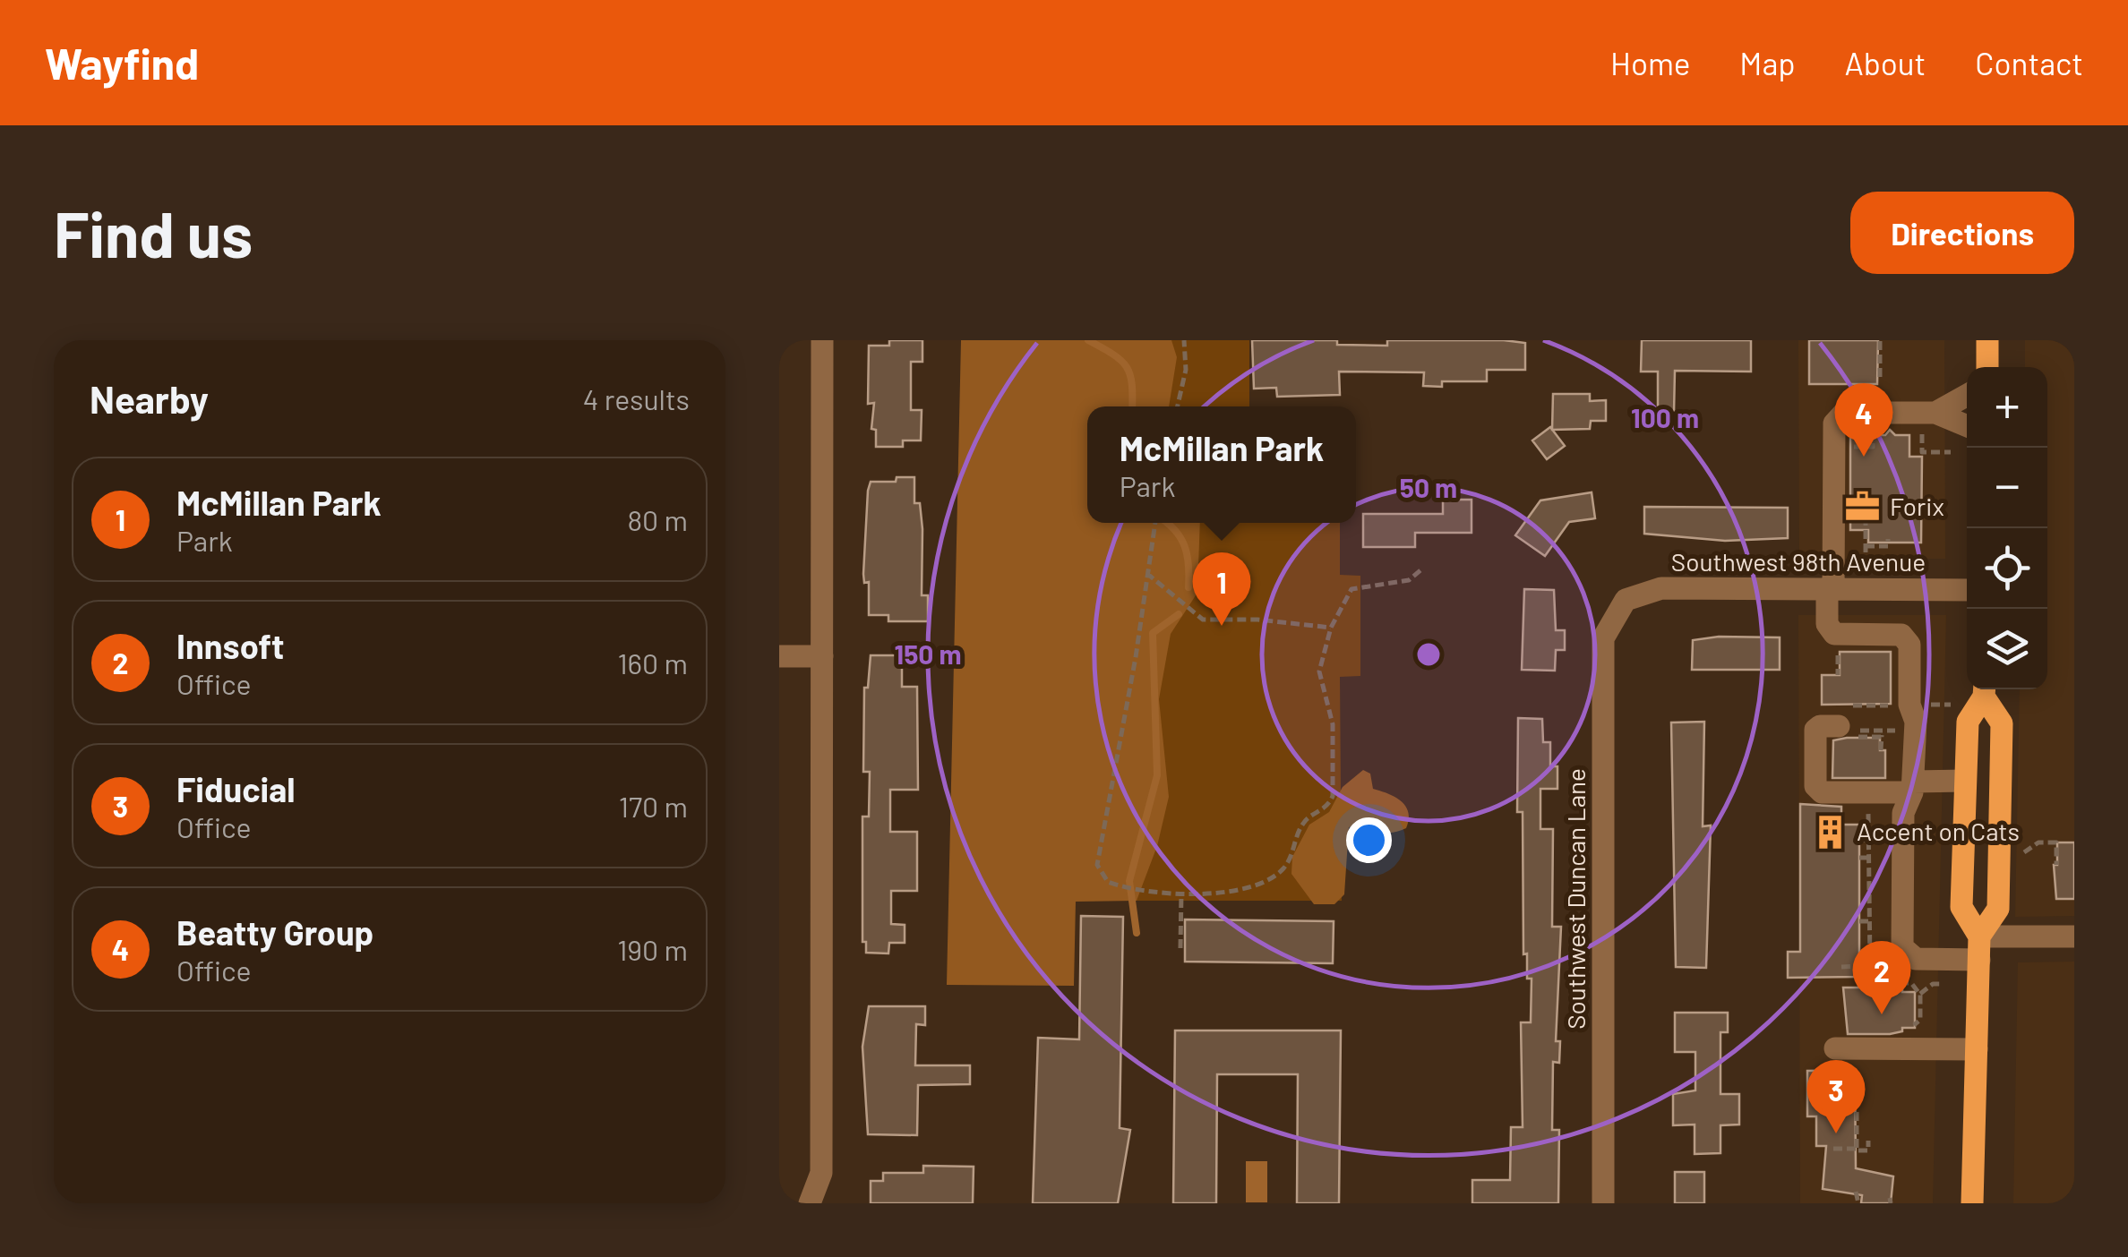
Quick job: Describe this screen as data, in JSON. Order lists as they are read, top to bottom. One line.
{"streets":{"street":["Southwest 98th Avenue","Southwest Duncan Lane"]},"crossings":[["Southwest 98th Avenue","Southwest Duncan Lane"]],"places":{"office":["Forix"],"building":["Accent on Cats"]},"page":{"header":"Wayfind","nav":["Home","Map","About","Contact"],"buttons":"Directions","title":"Find us","heading":["Nearby","4 results"],"map_buttons":["+","−"],"pins":["4","1","2","3"],"popup":["McMillan Park","Park"],"list":[{"mark":"1","name":"McMillan Park","note":"Park","value":"80 m"},{"mark":"2","name":"Innsoft","note":"Office","value":"160 m"},{"mark":"3","name":"Fiducial","note":"Office","value":"170 m"},{"mark":"4","name":"Beatty Group","note":"Office","value":"190 m"}]},"rings":["100 m","50 m","150 m"]}
